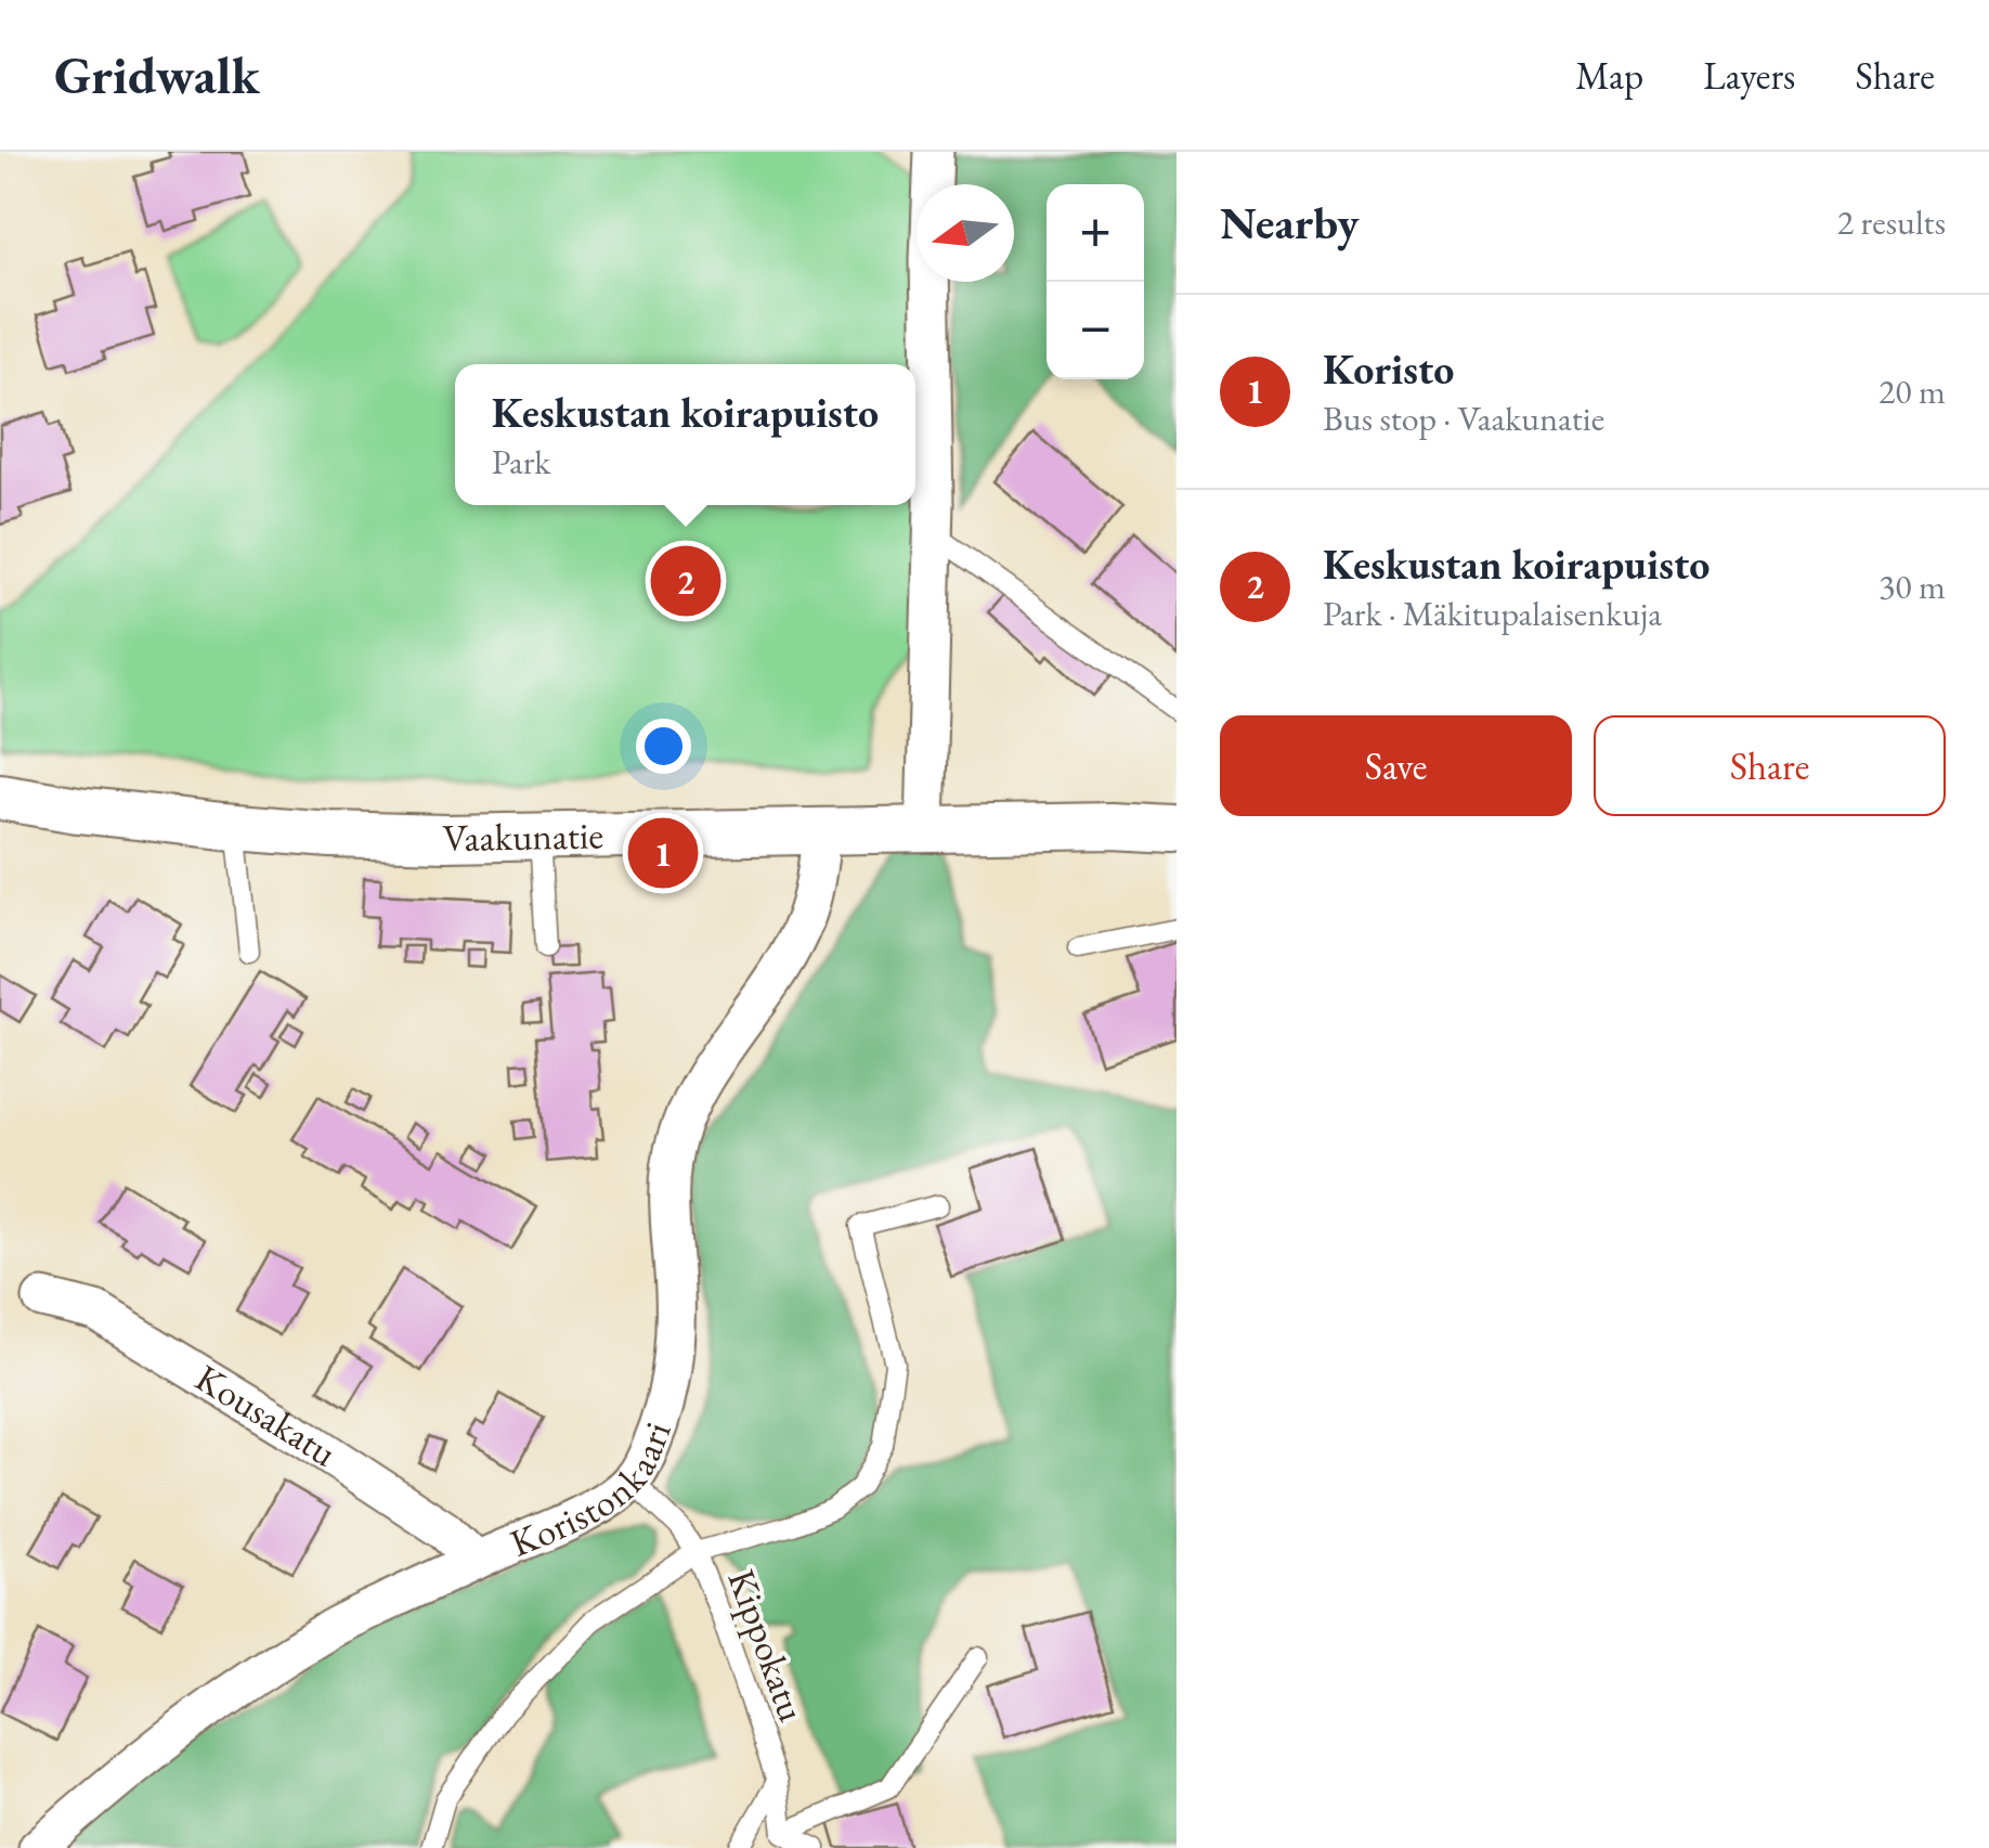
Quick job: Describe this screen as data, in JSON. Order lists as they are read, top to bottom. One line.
{"streets":{"street":["Vaakunatie","Kousakatu","Koristonkaari"],"lane":["Kippokatu"]},"crossings":[["Vaakunatie","Koristonkaari"],["Kousakatu","Koristonkaari"],["Koristonkaari","Kippokatu"]],"north":"left","page":{"header":"Gridwalk","nav":["Map","Layers","Share"],"heading":["Nearby","2 results"],"map_buttons":["+","−"],"list":[{"mark":"1","name":"Koristo","note":"Bus stop · Vaakunatie","value":"20 m"},{"mark":"2","name":"Keskustan koirapuisto","note":"Park · Mäkitupalaisenkuja","value":"30 m"}],"popup":["Keskustan koirapuisto","Park"],"pins":["2","1"],"buttons":["Save","Share"]}}
